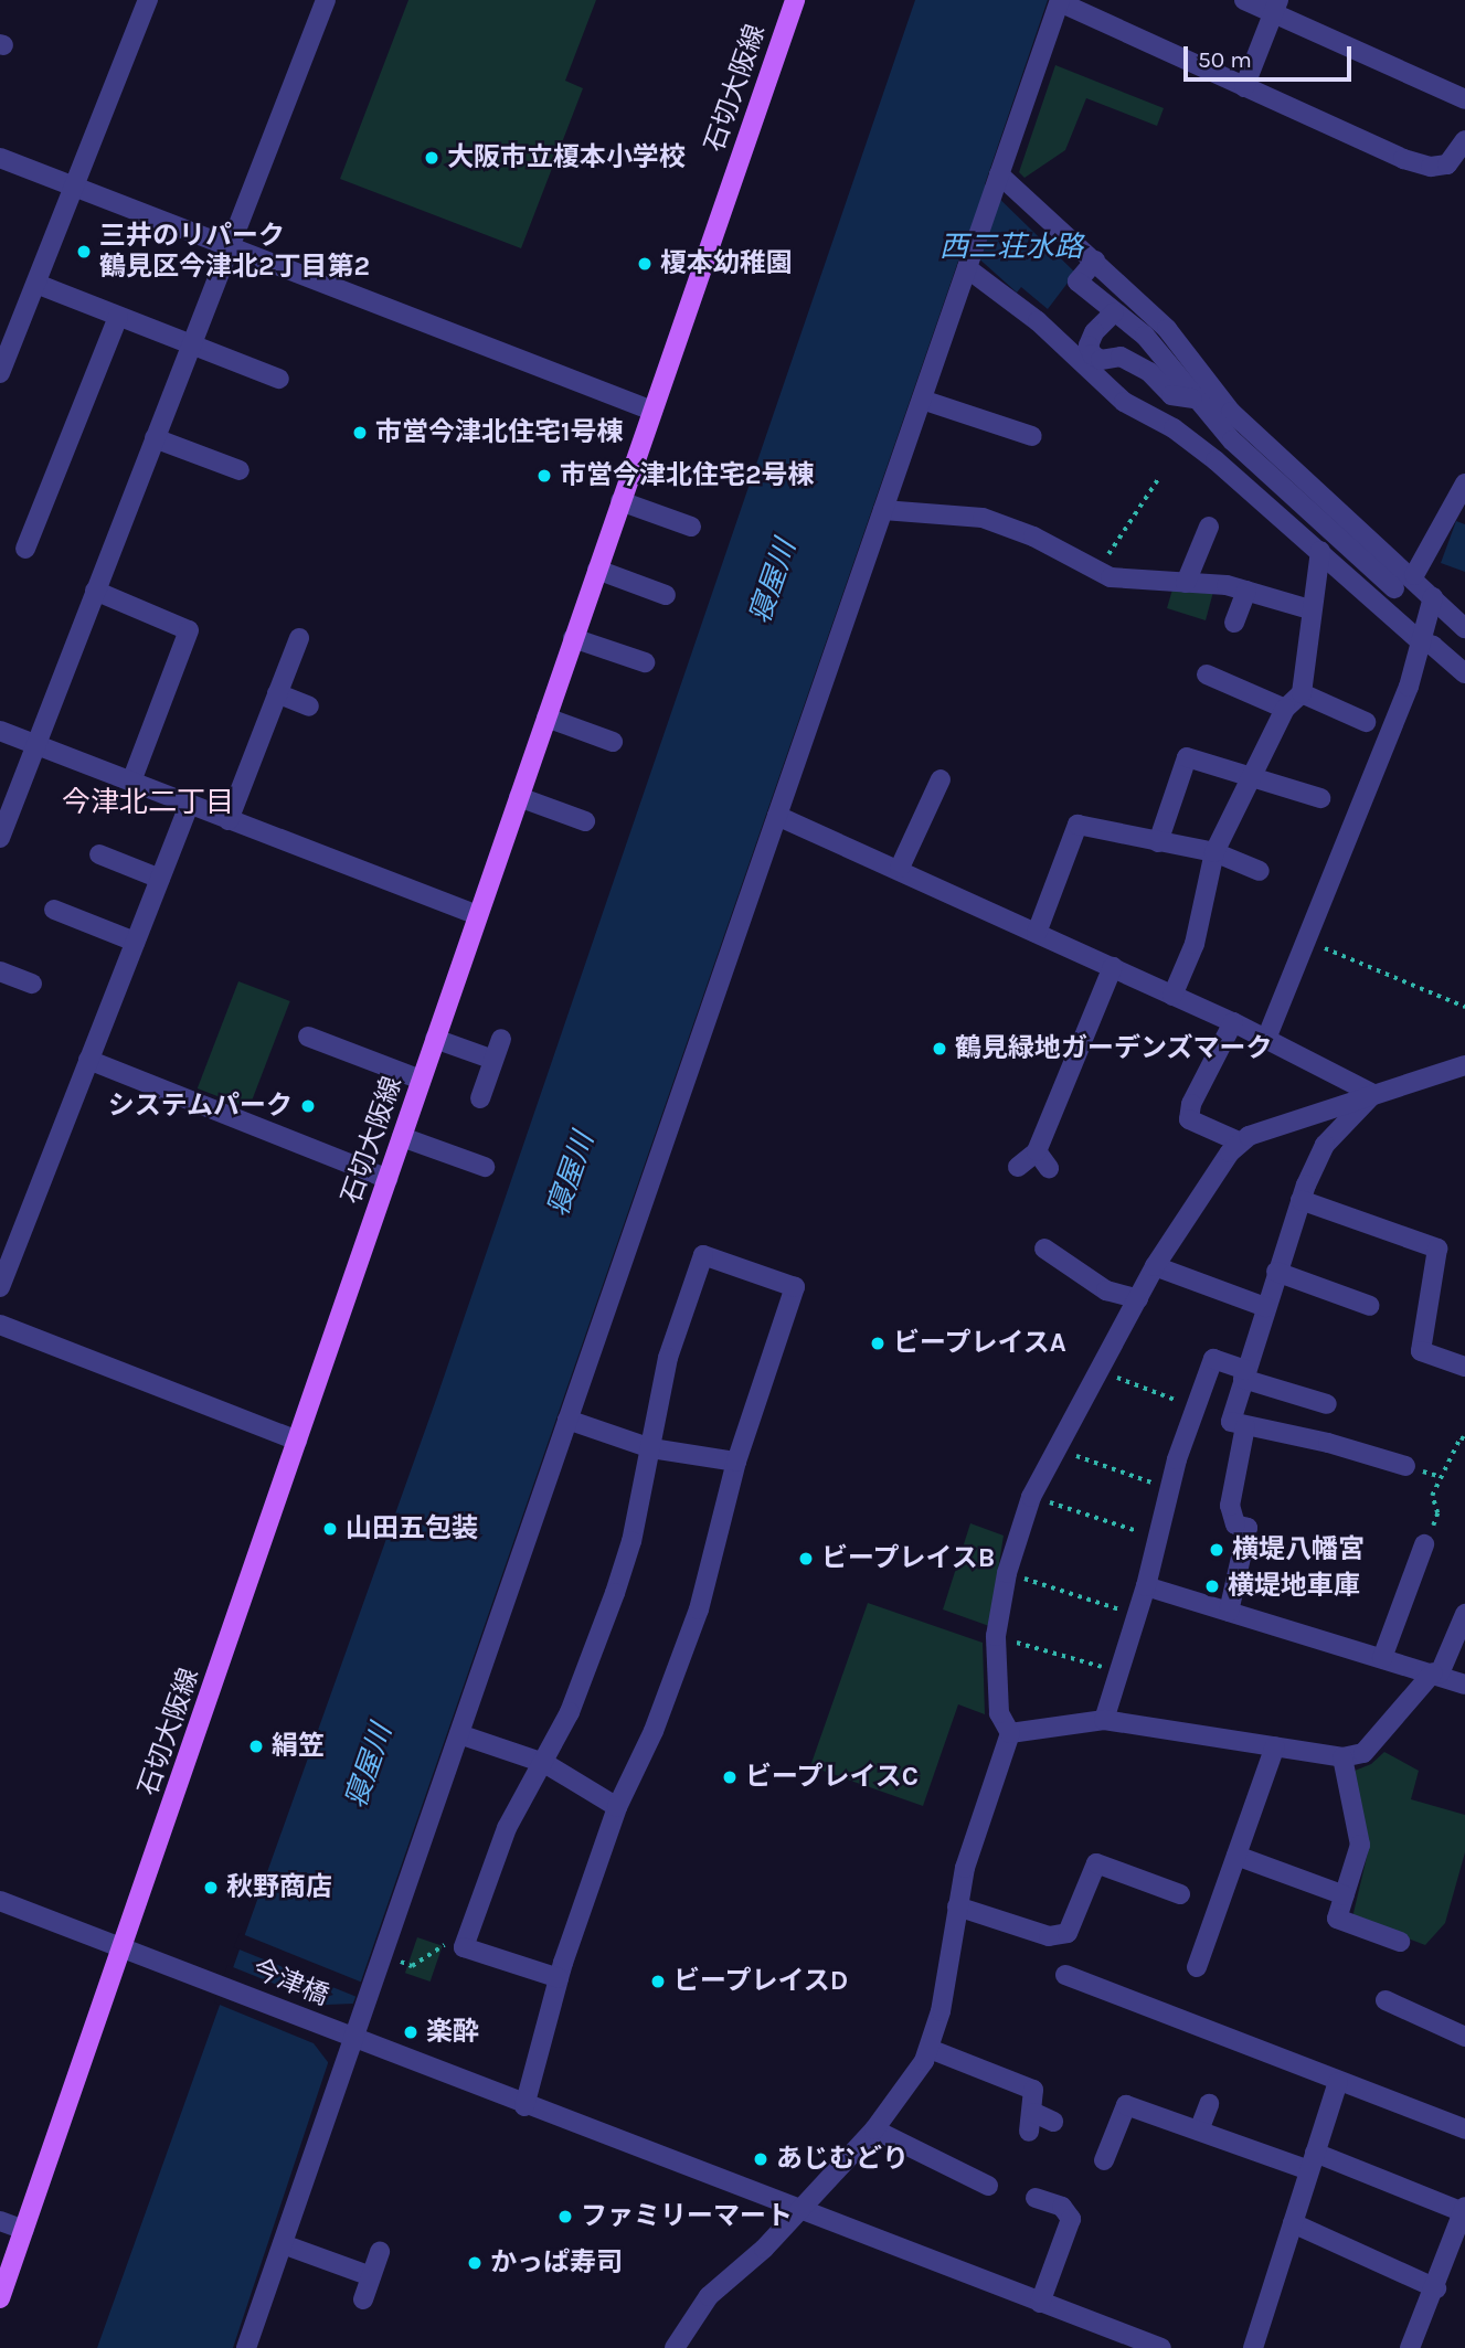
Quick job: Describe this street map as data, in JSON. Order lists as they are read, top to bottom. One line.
{"streets":{"main road":["石切大阪線"],"street":["今津橋"]},"crossings":[["石切大阪線","今津橋"]],"districts":["今津北二丁目"],"water":["西三荘水路","寝屋川"],"places":["大阪市立榎本小学校","三井のリパーク 鶴見区今津北2丁目第2","榎本幼稚園","市営今津北住宅1号棟","市営今津北住宅2号棟","鶴見緑地ガーデンズマーク","システムパーク","ビープレイスA","山田五包装","横堤八幡宮","ビープレイスB","横堤地車庫","絹笠","ビープレイスC","秋野商店","ビープレイスD","楽酔","あじむどり","ファミリーマート","かっぱ寿司"],"scale_bar":"50 m"}
